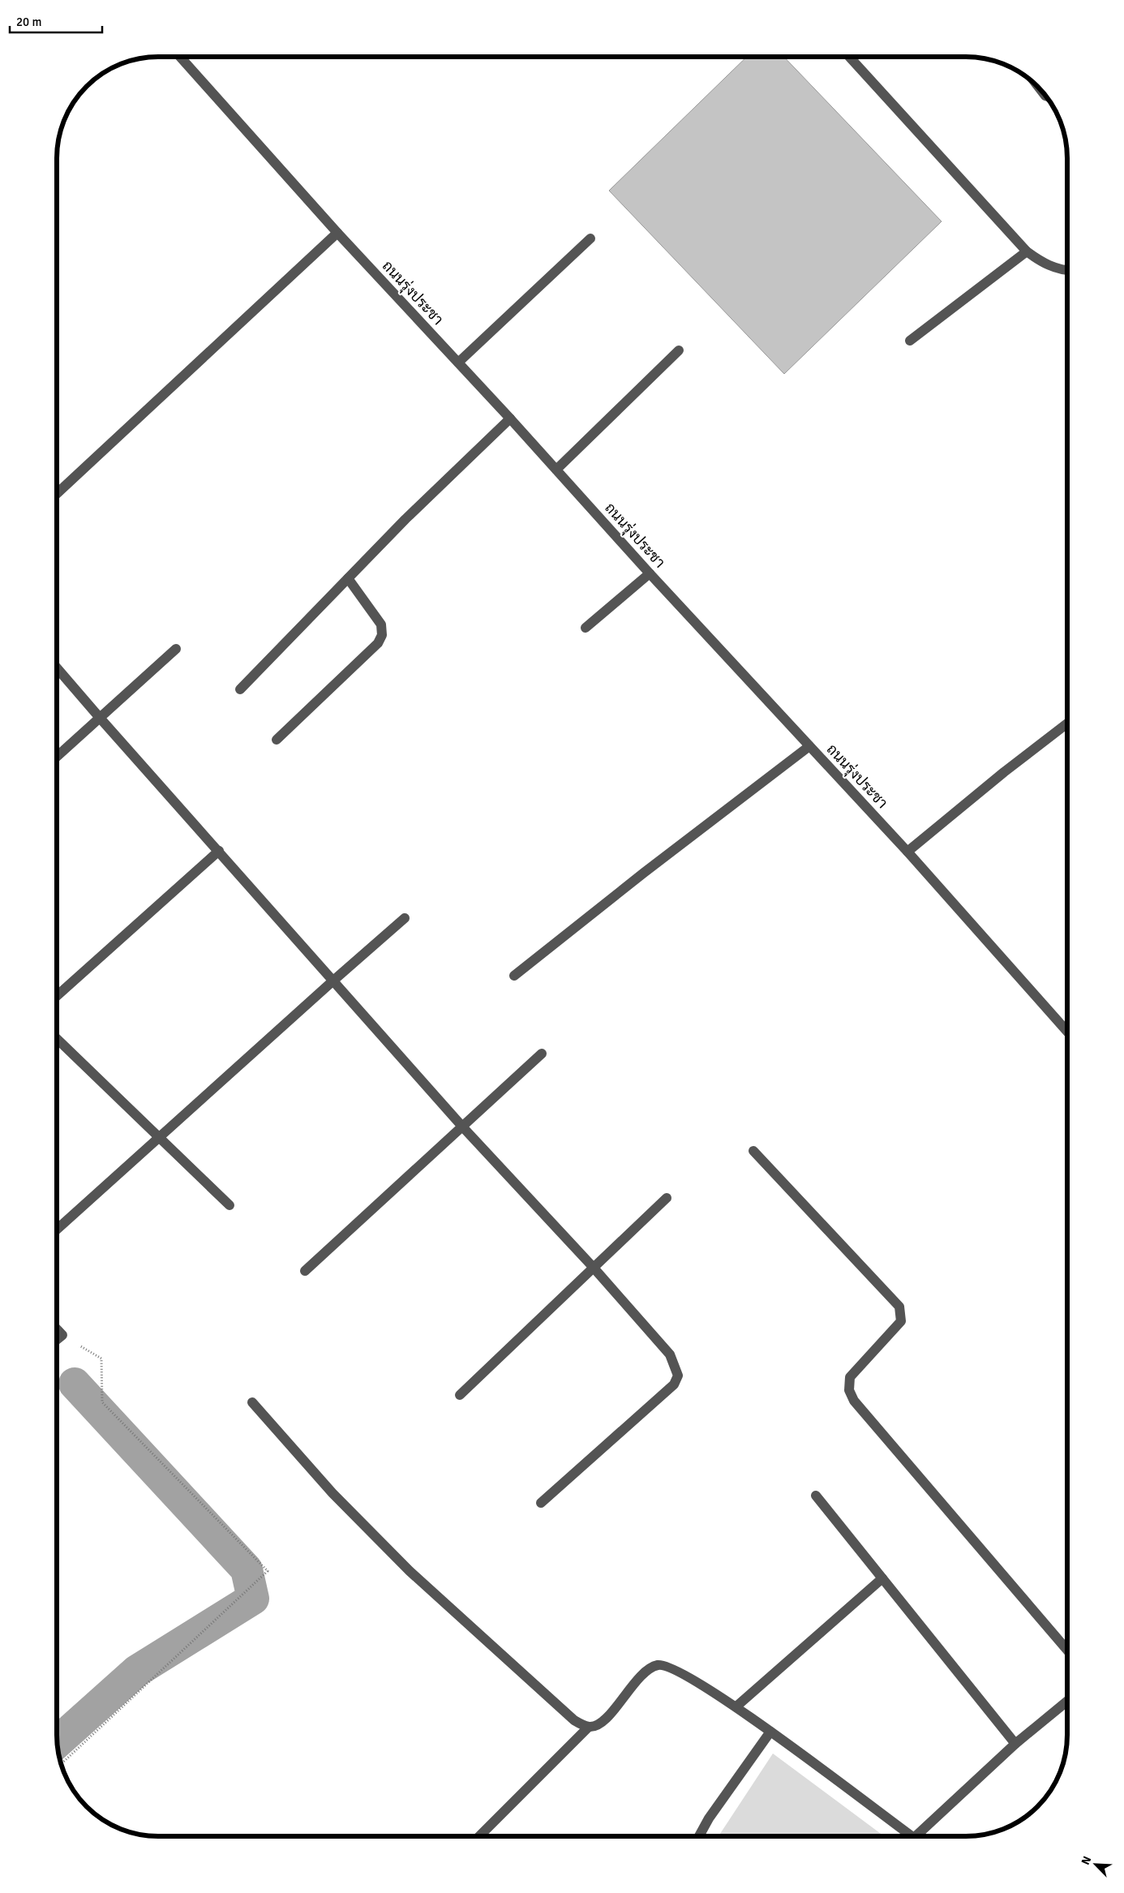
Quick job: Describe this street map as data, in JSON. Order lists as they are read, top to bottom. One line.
{"streets":{"street":["ถนนรุ่งประชา"]},"scale_bar":"20 m","north":"top left"}
